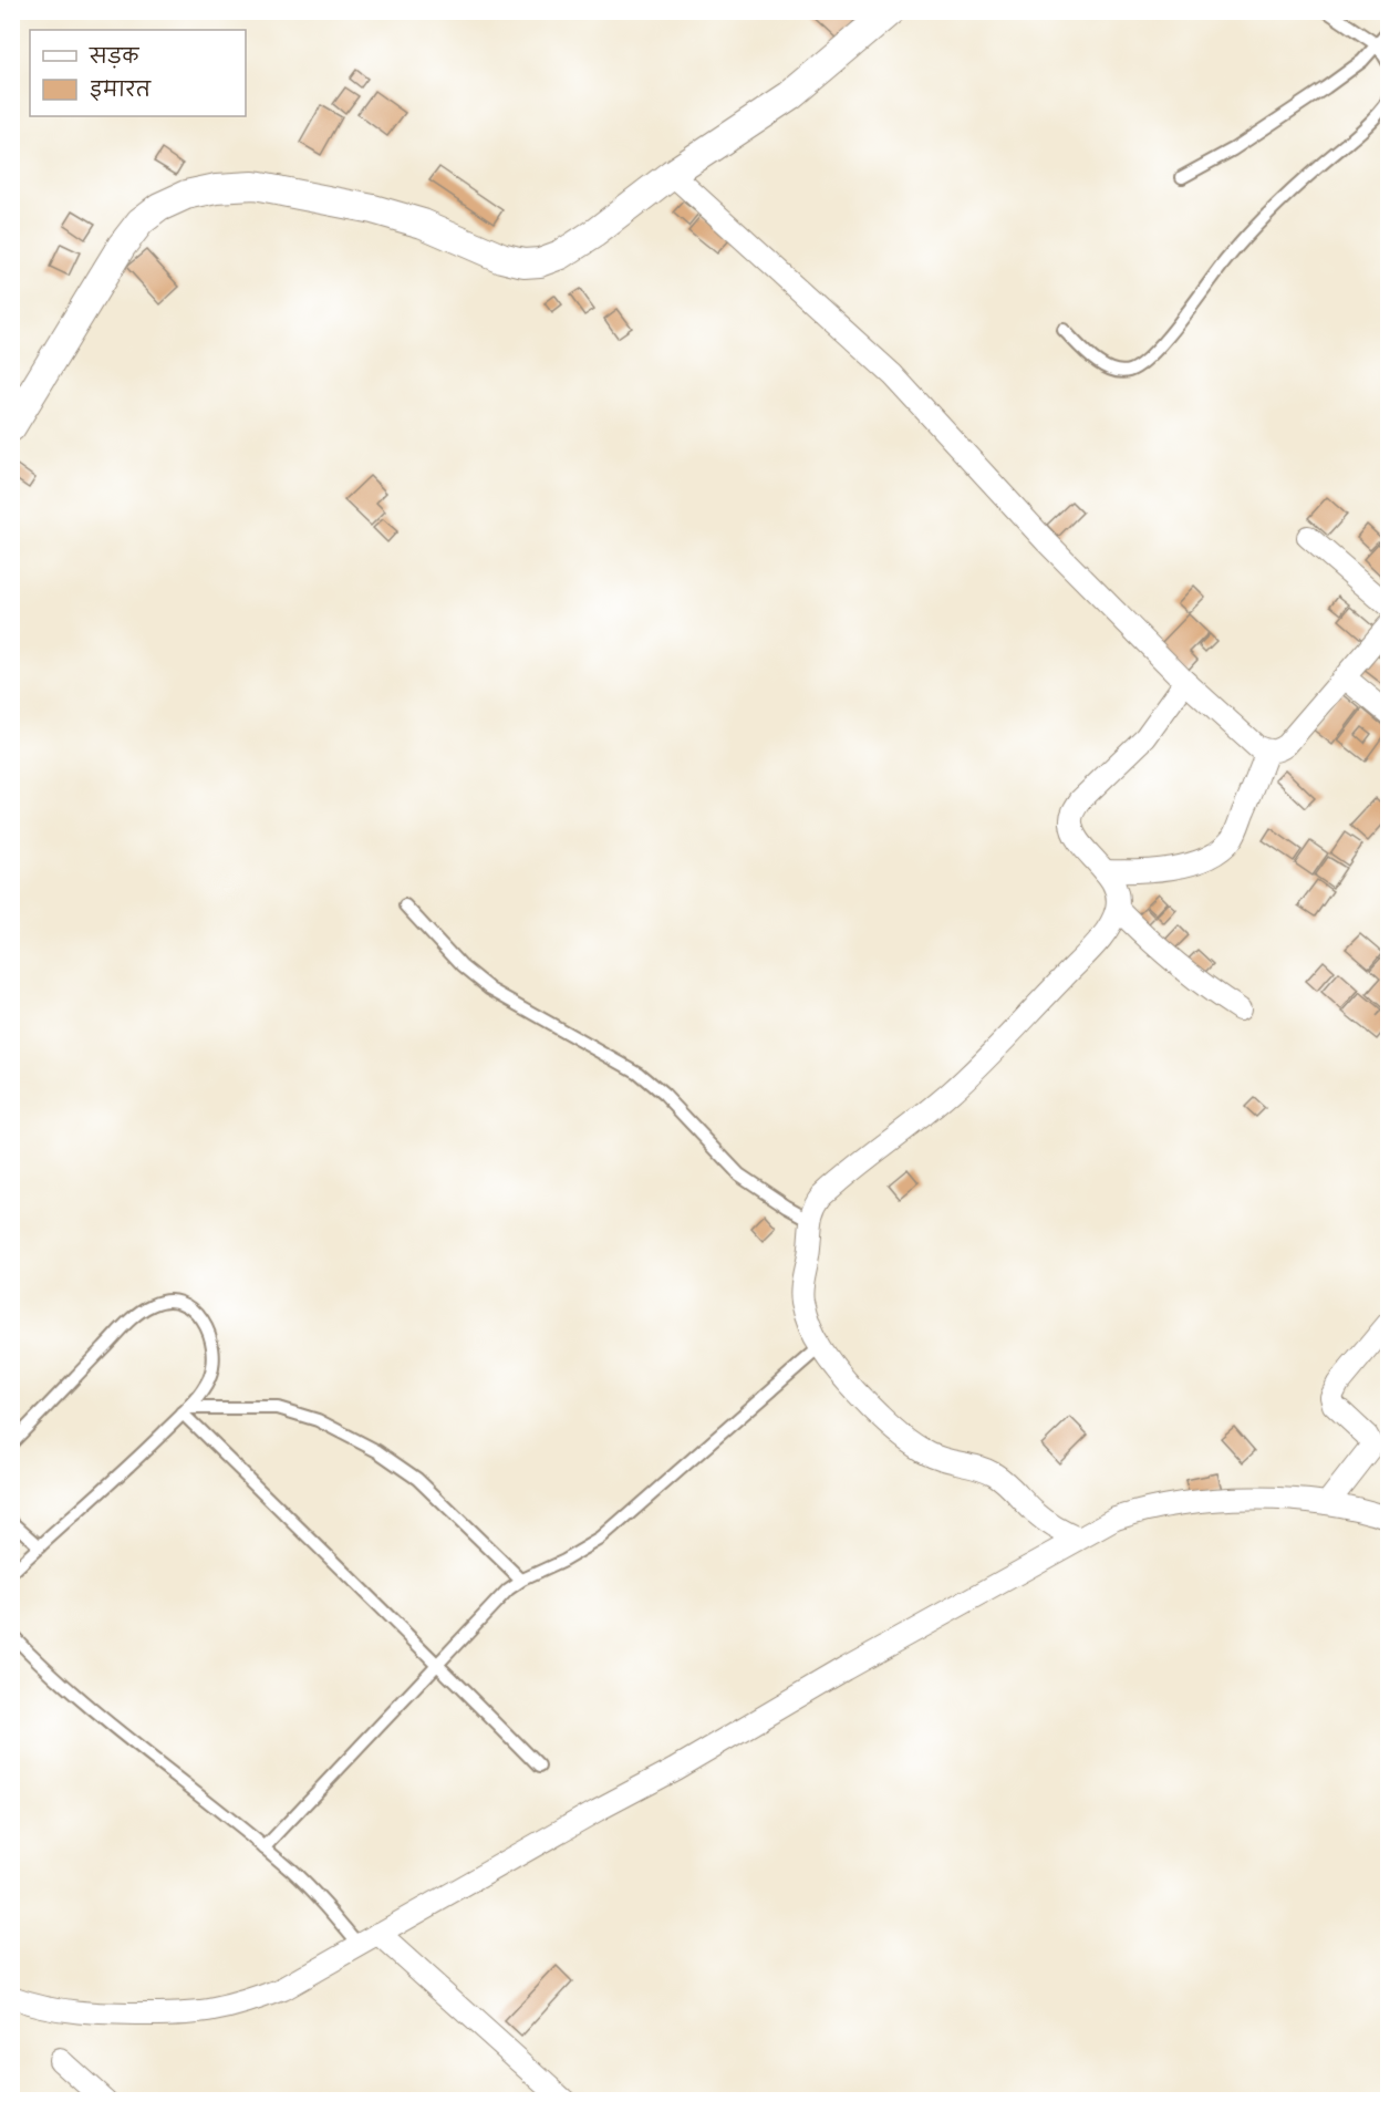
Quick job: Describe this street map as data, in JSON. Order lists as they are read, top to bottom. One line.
{"legend":["सड़क","इमारत"]}
